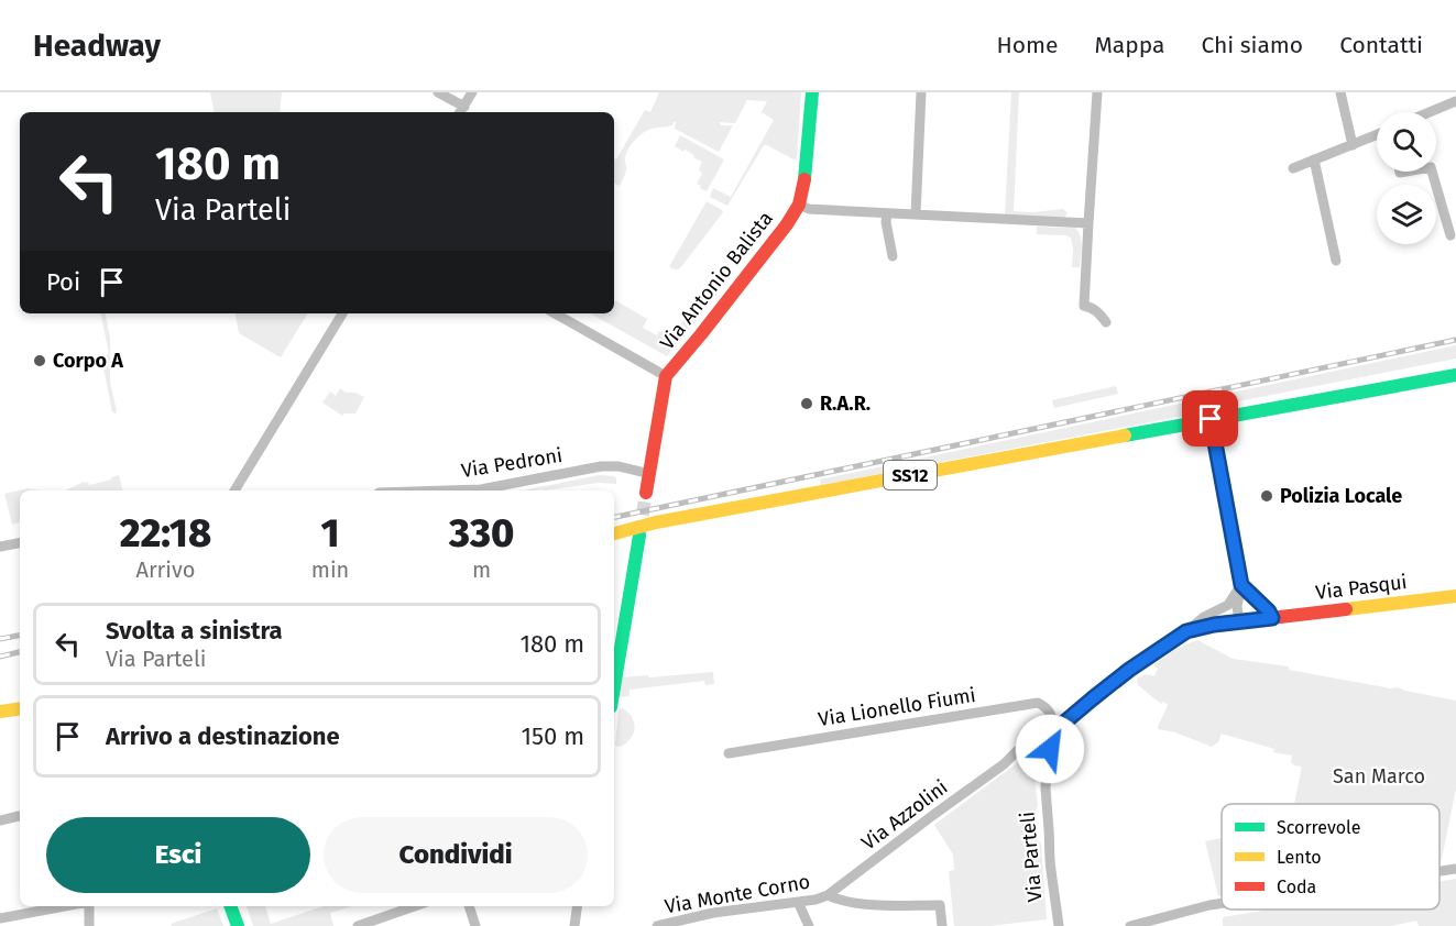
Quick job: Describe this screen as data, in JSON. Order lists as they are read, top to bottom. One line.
{"streets":{"street":["Via Antonio Balista","Via Pedroni","SS12","Via Pasqui","Via Lionello Fiumi","Via Azzolini","Via Parteli","Via Monte Corno"]},"crossings":[["Via Antonio Balista","Via Pedroni"],["Via Pasqui","Via Parteli"],["Via Lionello Fiumi","Via Parteli"],["Via Azzolini","Via Parteli"],["Via Azzolini","Via Monte Corno"]],"parks":["San Marco"],"places":["Corpo A","R.A.R.","Polizia Locale"],"legend":["Scorrevole","Lento","Coda"],"page":{"header":"Headway","nav":["Home","Mappa","Chi siamo","Contatti"],"turn":["180 m","Via Parteli"],"then":"Poi","eta":["22:18","Arrivo","1","min","330","m"],"list":[{"name":"Svolta a sinistra","note":"Via Parteli","value":"180 m"},{"name":"Arrivo a destinazione","value":"150 m"}],"buttons":["Esci","Condividi"]}}
